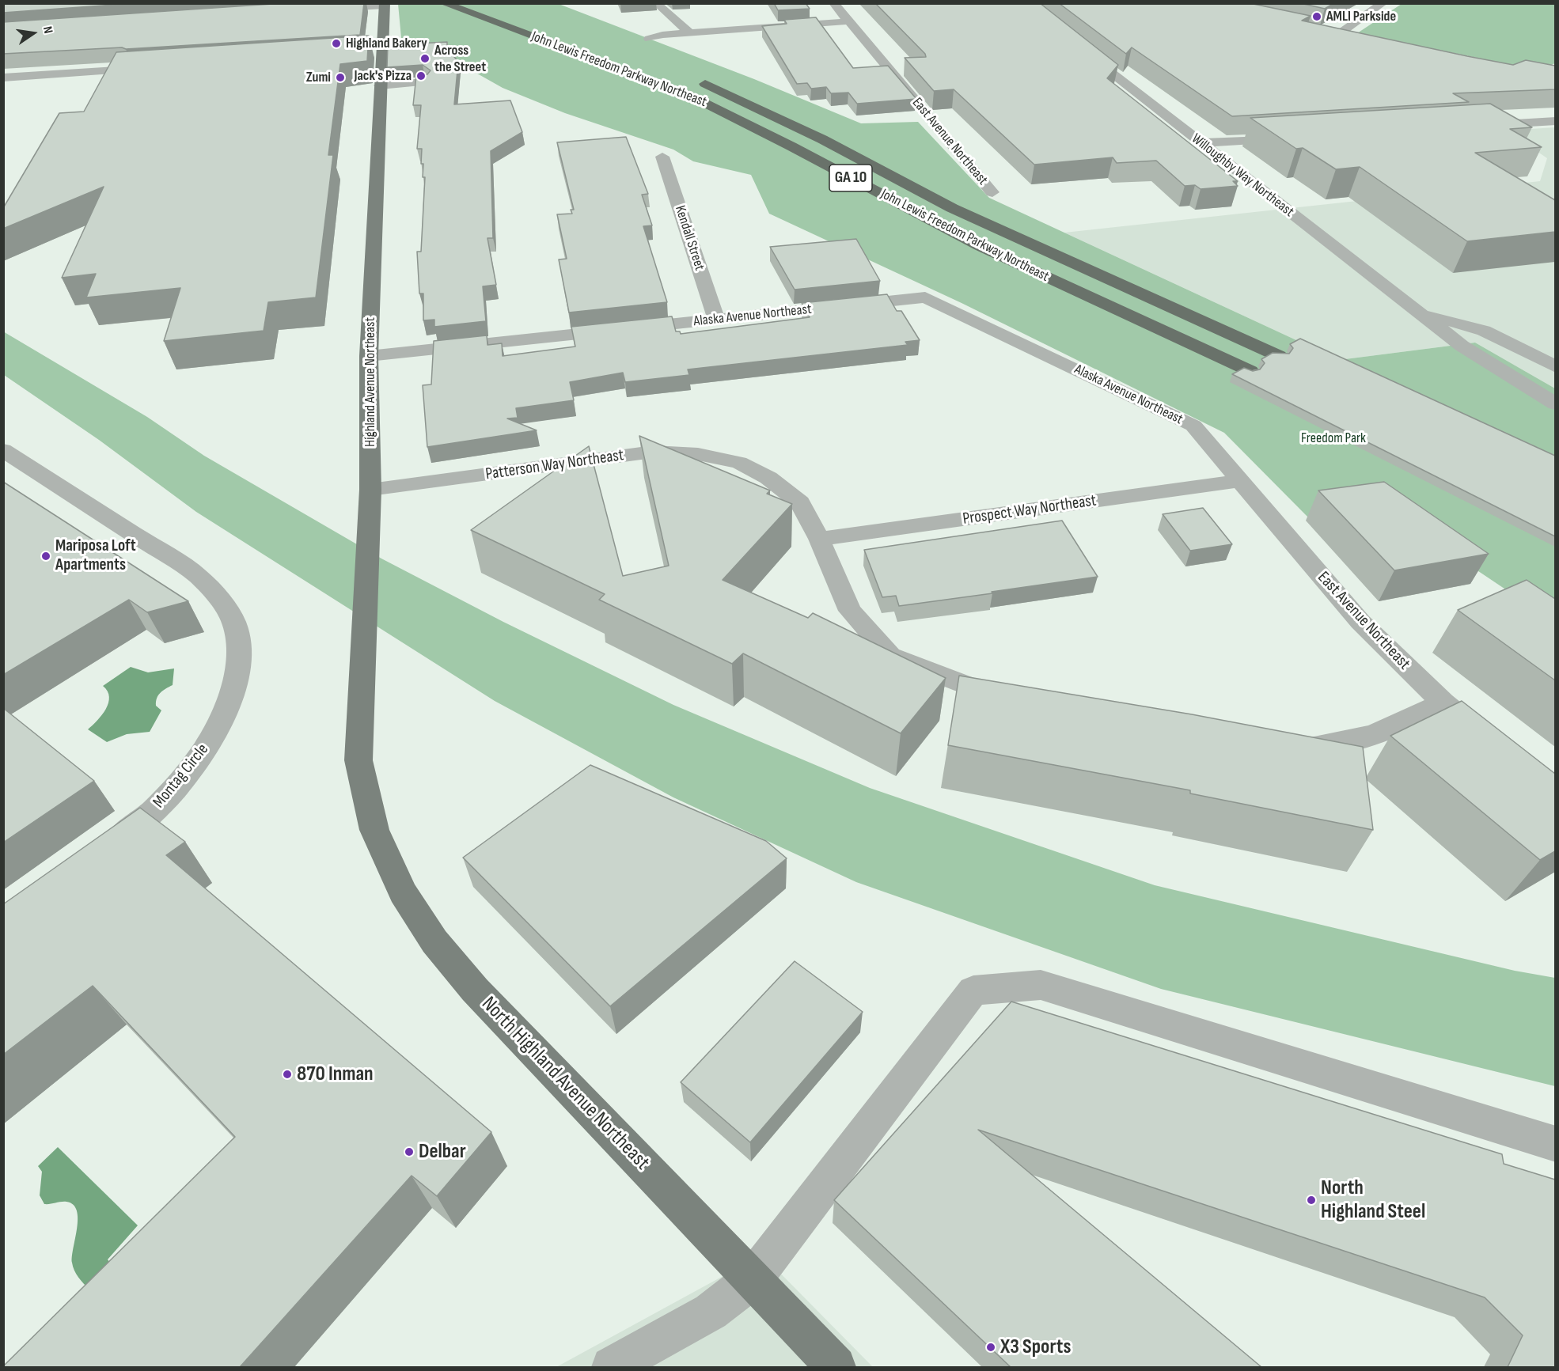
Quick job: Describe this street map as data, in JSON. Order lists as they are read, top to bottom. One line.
{"streets":{"highway":["John Lewis Freedom Parkway Northeast","GA 10"],"main road":["Highland Avenue Northeast","North Highland Avenue Northeast"],"street":["East Avenue Northeast","Willoughby Way Northeast","Kendall Street","Alaska Avenue Northeast","Patterson Way Northeast","Prospect Way Northeast","Montag Circle"]},"crossings":[["East Avenue Northeast","Alaska Avenue Northeast"],["East Avenue Northeast","Prospect Way Northeast"],["Kendall Street","Alaska Avenue Northeast"],["Alaska Avenue Northeast","Highland Avenue Northeast"],["Highland Avenue Northeast","Patterson Way Northeast"],["Highland Avenue Northeast","North Highland Avenue Northeast"],["Patterson Way Northeast","Prospect Way Northeast"]],"parks":["Freedom Park"],"places":["AMLI Parkside","Highland Bakery","Across the Street","Jack's Pizza","Zumi","Mariposa Loft Apartments","870 Inman","Delbar","North Highland Steel","X3 Sports"],"north":"right"}
